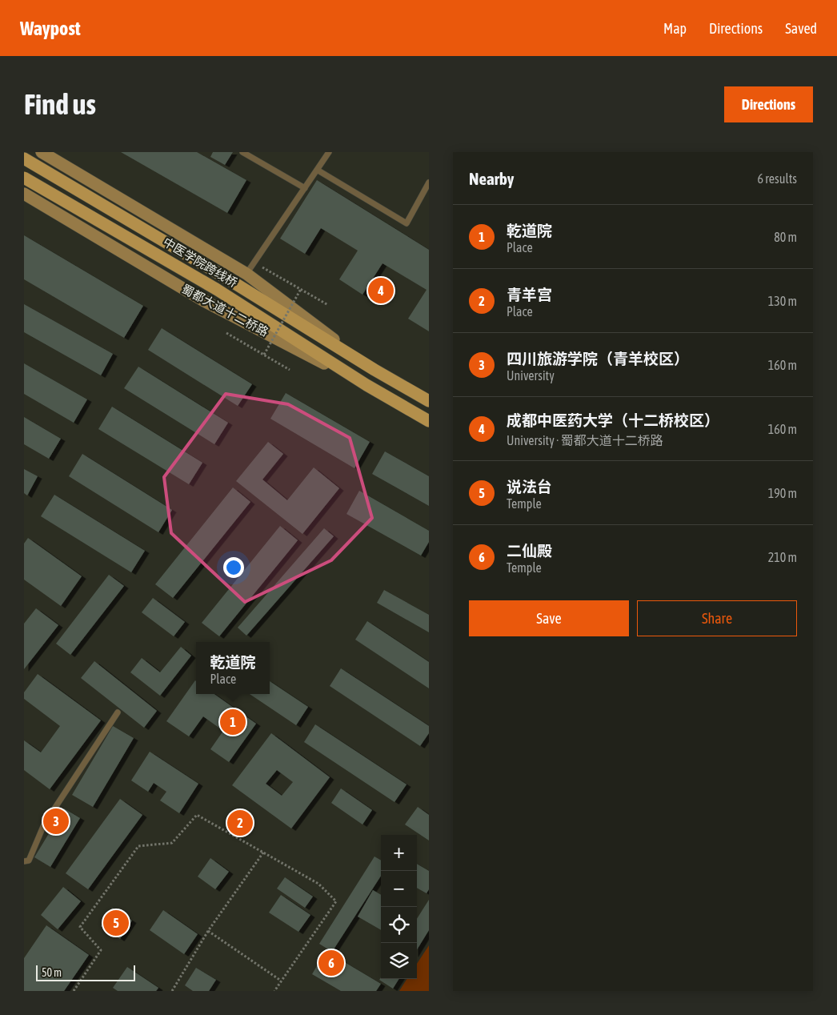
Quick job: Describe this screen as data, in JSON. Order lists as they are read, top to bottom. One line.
{"streets":{"main road":["中医学院跨线桥","蜀都大道十二桥路"]},"crossings":[["中医学院跨线桥","蜀都大道十二桥路"]],"scale_bar":"50 m","page":{"header":"Waypost","nav":["Map","Directions","Saved"],"buttons":["Directions",["Save","Share"]],"title":"Find us","heading":["Nearby","6 results"],"list":[{"mark":"1","name":"乾道院","note":"Place","value":"80 m"},{"mark":"2","name":"青羊宫","note":"Place","value":"130 m"},{"mark":"3","name":"四川旅游学院（青羊校区）","note":"University","value":"160 m"},{"mark":"4","name":"成都中医药大学（十二桥校区）","note":"University · 蜀都大道十二桥路","value":"160 m"},{"mark":"5","name":"说法台","note":"Temple","value":"190 m"},{"mark":"6","name":"二仙殿","note":"Temple","value":"210 m"}],"pins":["4","1","3","2","5","6"],"popup":["乾道院","Place"],"map_buttons":["+","−"],"scale":"50 m"}}
